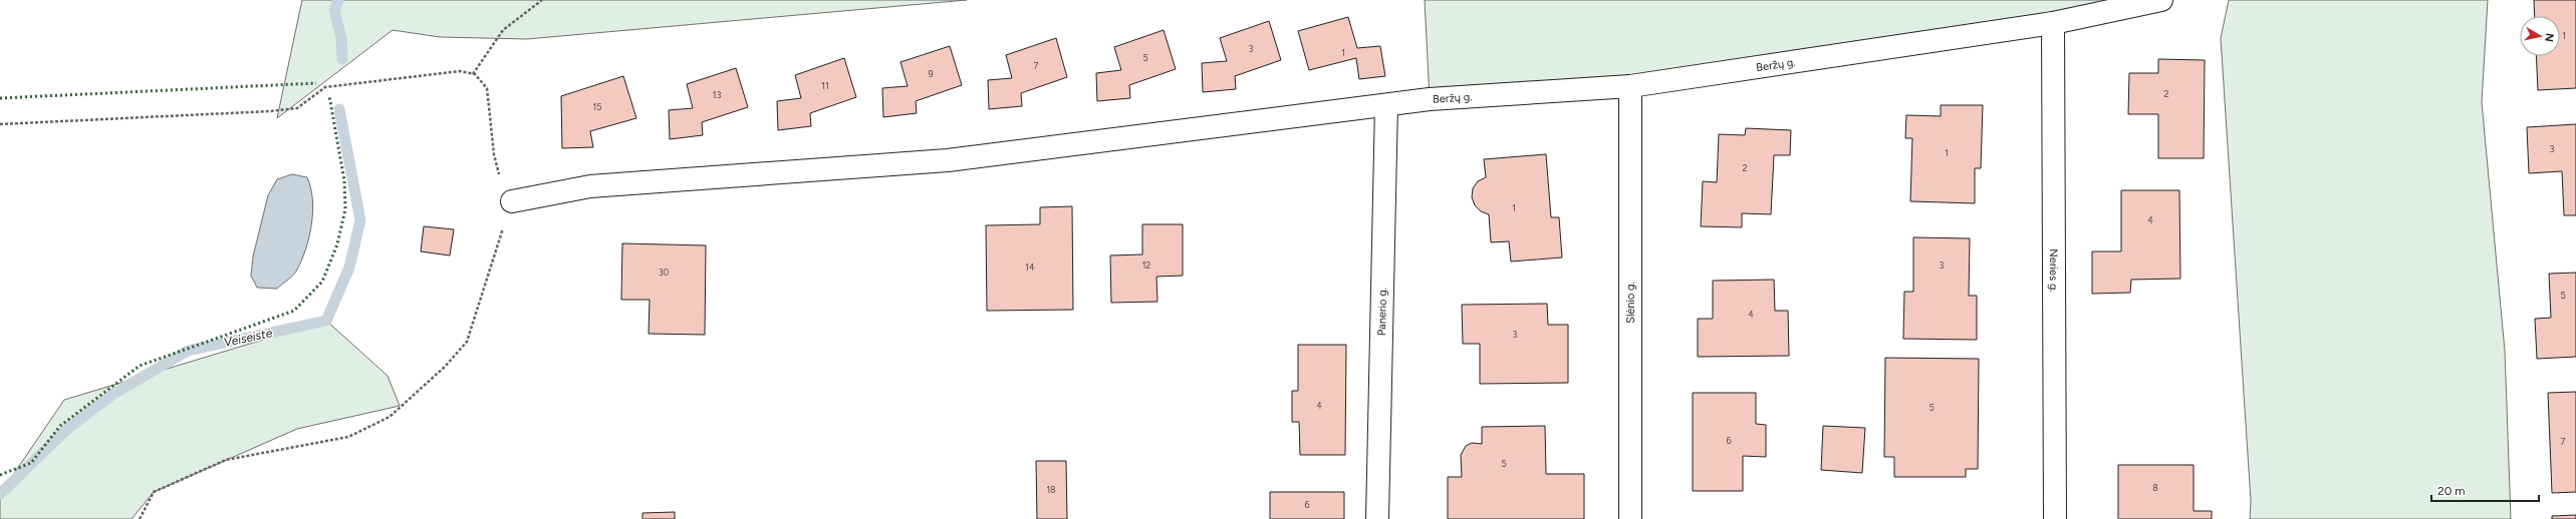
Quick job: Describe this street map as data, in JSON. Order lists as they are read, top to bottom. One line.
{"streets":{"street":["Beržų g.","Neries g.","Slėnio g.","Panerio g."]},"crossings":[["Beržų g.","Neries g."],["Beržų g.","Slėnio g."],["Beržų g.","Panerio g."]],"water":["Veiseistė"],"house_numbers":["1","3","1","5","7","9","11","2","13","15","3","1","2","1","4","12","3","14","30","5","4","3","4","5","6","7","5","8","18","6"],"scale_bar":"20 m","north":"right"}
